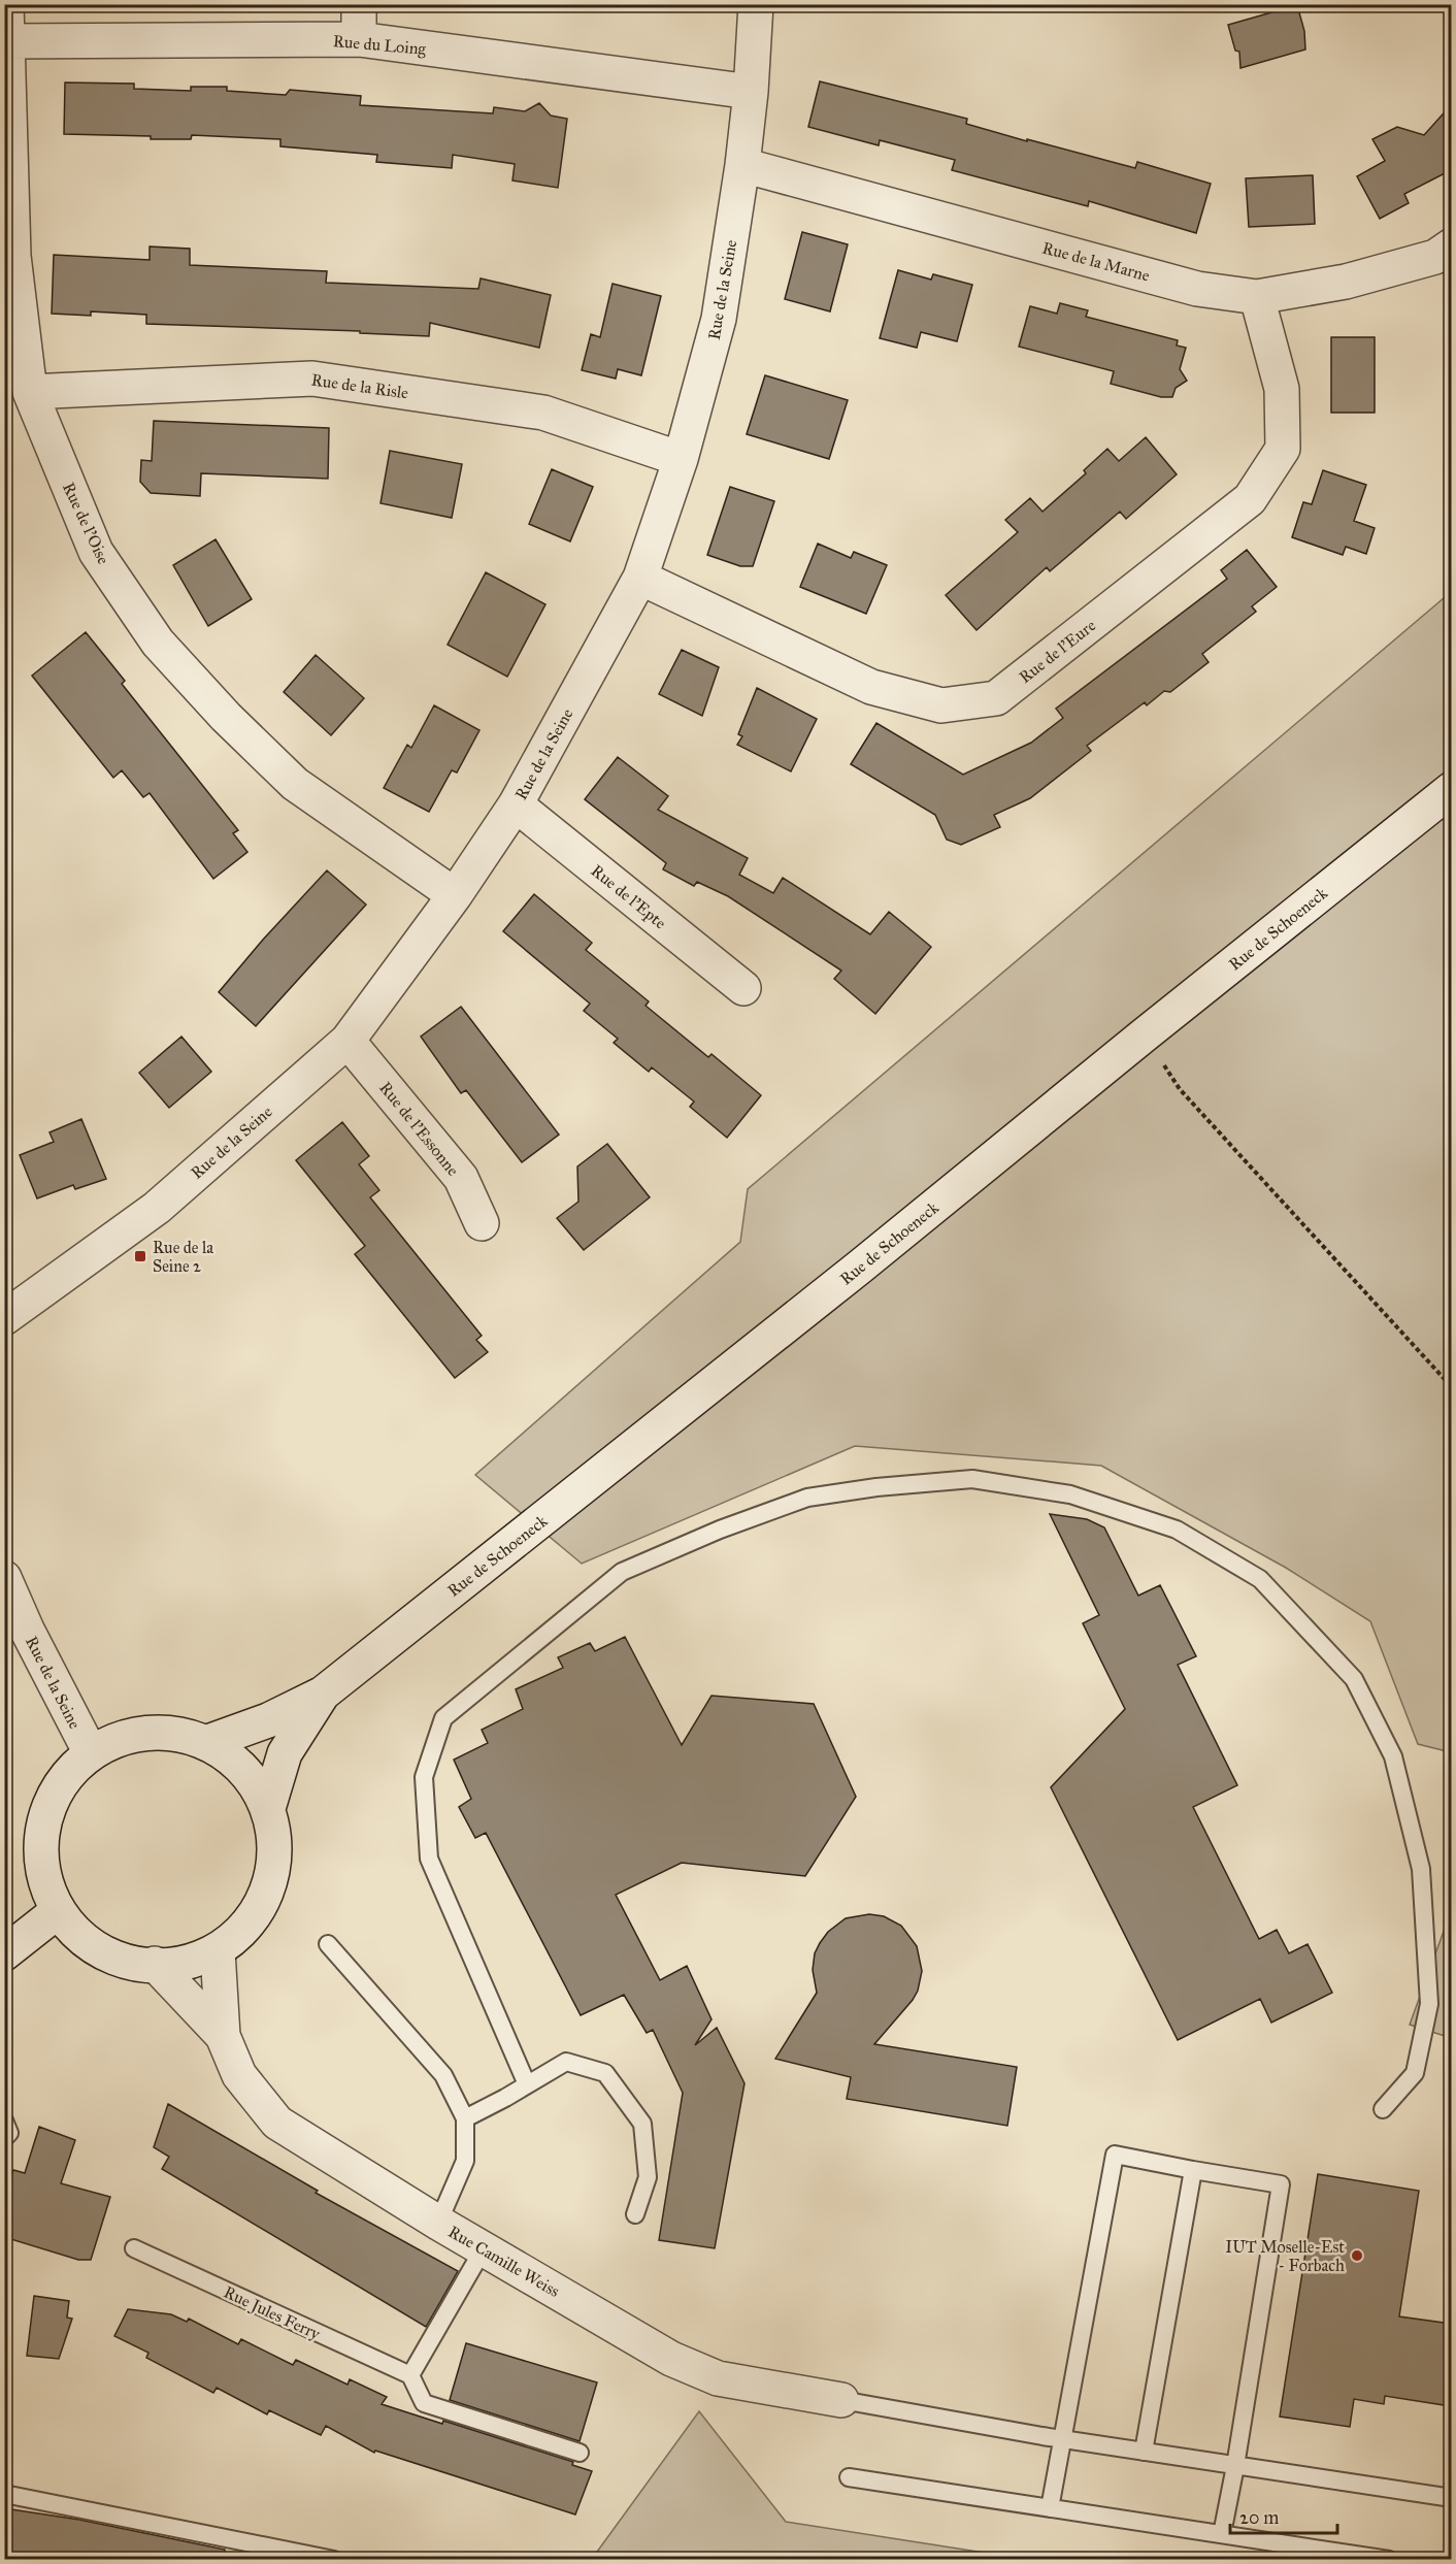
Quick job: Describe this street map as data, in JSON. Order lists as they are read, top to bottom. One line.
{"streets":{"street":["Rue du Loing","Rue de la Marne","Rue de la Seine","Rue de la Risle","Rue de l'Oise","Rue de l'Eure","Rue de l'Epte","Rue de Schoeneck","Rue de l'Essonne","Rue Camille Weiss"],"lane":["Rue Jules Ferry"]},"crossings":[["Rue du Loing","Rue de la Seine"],["Rue du Loing","Rue de l'Oise"],["Rue de la Marne","Rue de la Seine"],["Rue de la Marne","Rue de l'Eure"],["Rue de la Seine","Rue de la Risle"],["Rue de la Seine","Rue de l'Oise"],["Rue de la Seine","Rue de l'Eure"],["Rue de la Seine","Rue de l'Epte"],["Rue de la Seine","Rue de l'Essonne"],["Rue de la Risle","Rue de l'Oise"]],"places":{"transit":["Rue de la Seine 2"],"other":["IUT Moselle-Est - Forbach"]},"scale_bar":"20 m"}
